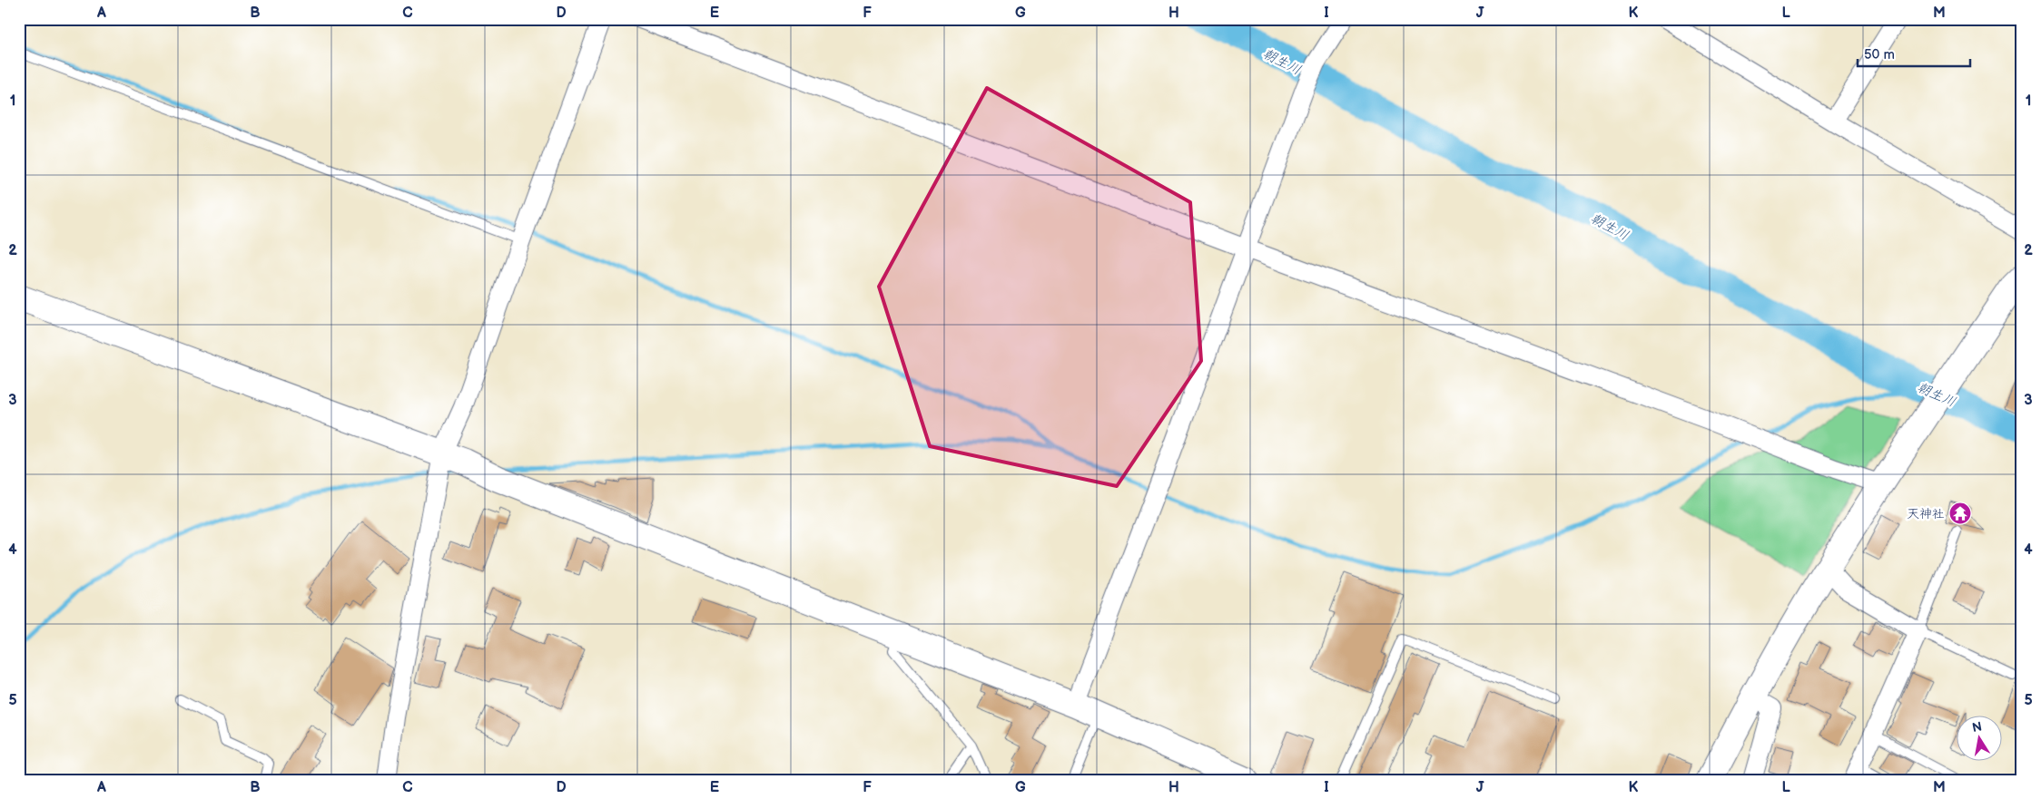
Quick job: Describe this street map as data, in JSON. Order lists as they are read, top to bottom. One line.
{"water":["朝生川"],"places":{"temple":["天神社"]},"scale_bar":"50 m","north":"top","grid":{"columns":["A","B","C","D","E","F","G","H","I","J","K","L","M"],"rows":["1","2","3","4","5"]}}
